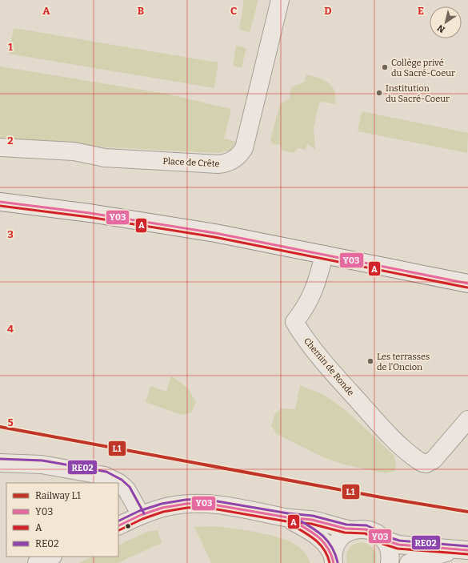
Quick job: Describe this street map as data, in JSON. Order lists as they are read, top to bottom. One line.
{"streets":{"street":["Place de Crête","Chemin de Ronde"]},"places":["Collège privé du Sacré-Coeur","Institution du Sacré-Coeur","Les terrasses de l'Oncion"],"lines":["transit line Y03","transit line A","rail line L1","transit line RE02"],"legend":["Railway L1","Y03","A","RE02"],"north":"bottom left","grid":{"columns":["A","B","C","D","E"],"rows":["1","2","3","4","5"]}}
